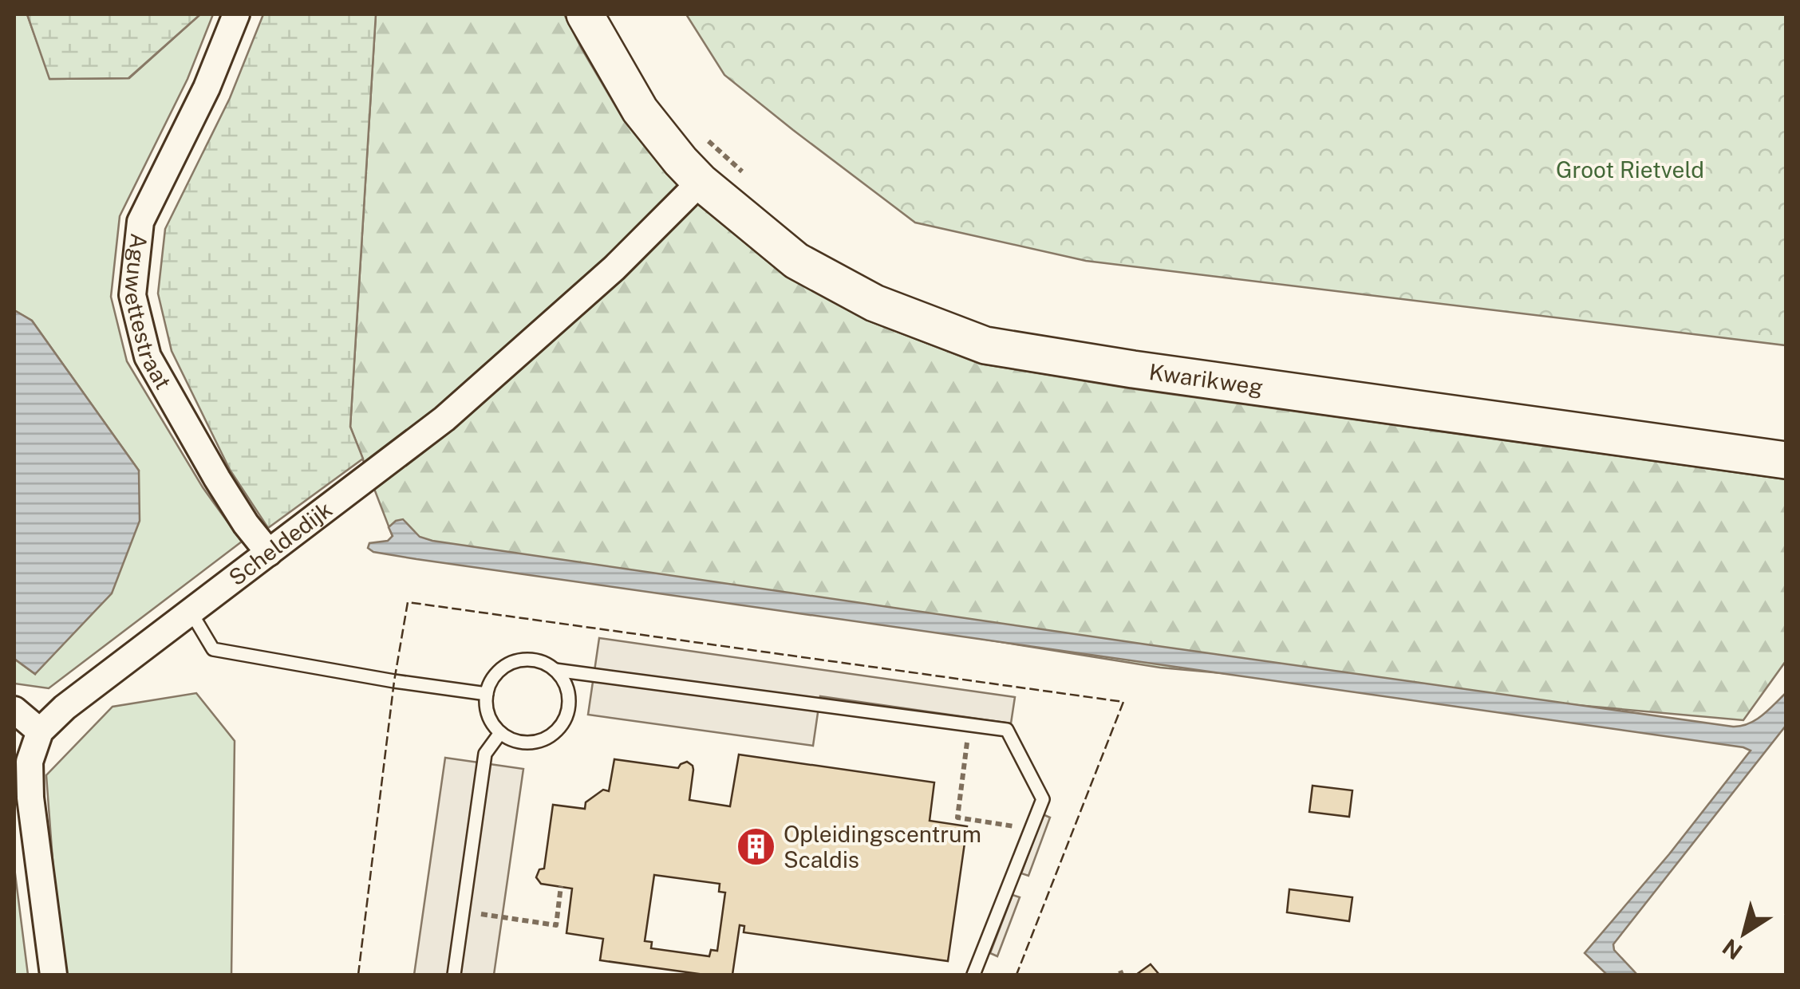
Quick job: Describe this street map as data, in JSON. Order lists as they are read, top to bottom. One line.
{"streets":{"street":["Aguwettestraat","Kwarikweg","Scheldedijk"]},"crossings":[["Aguwettestraat","Scheldedijk"],["Kwarikweg","Scheldedijk"]],"parks":["Groot Rietveld"],"places":{"building":["Opleidingscentrum Scaldis"]},"north":"bottom left"}
